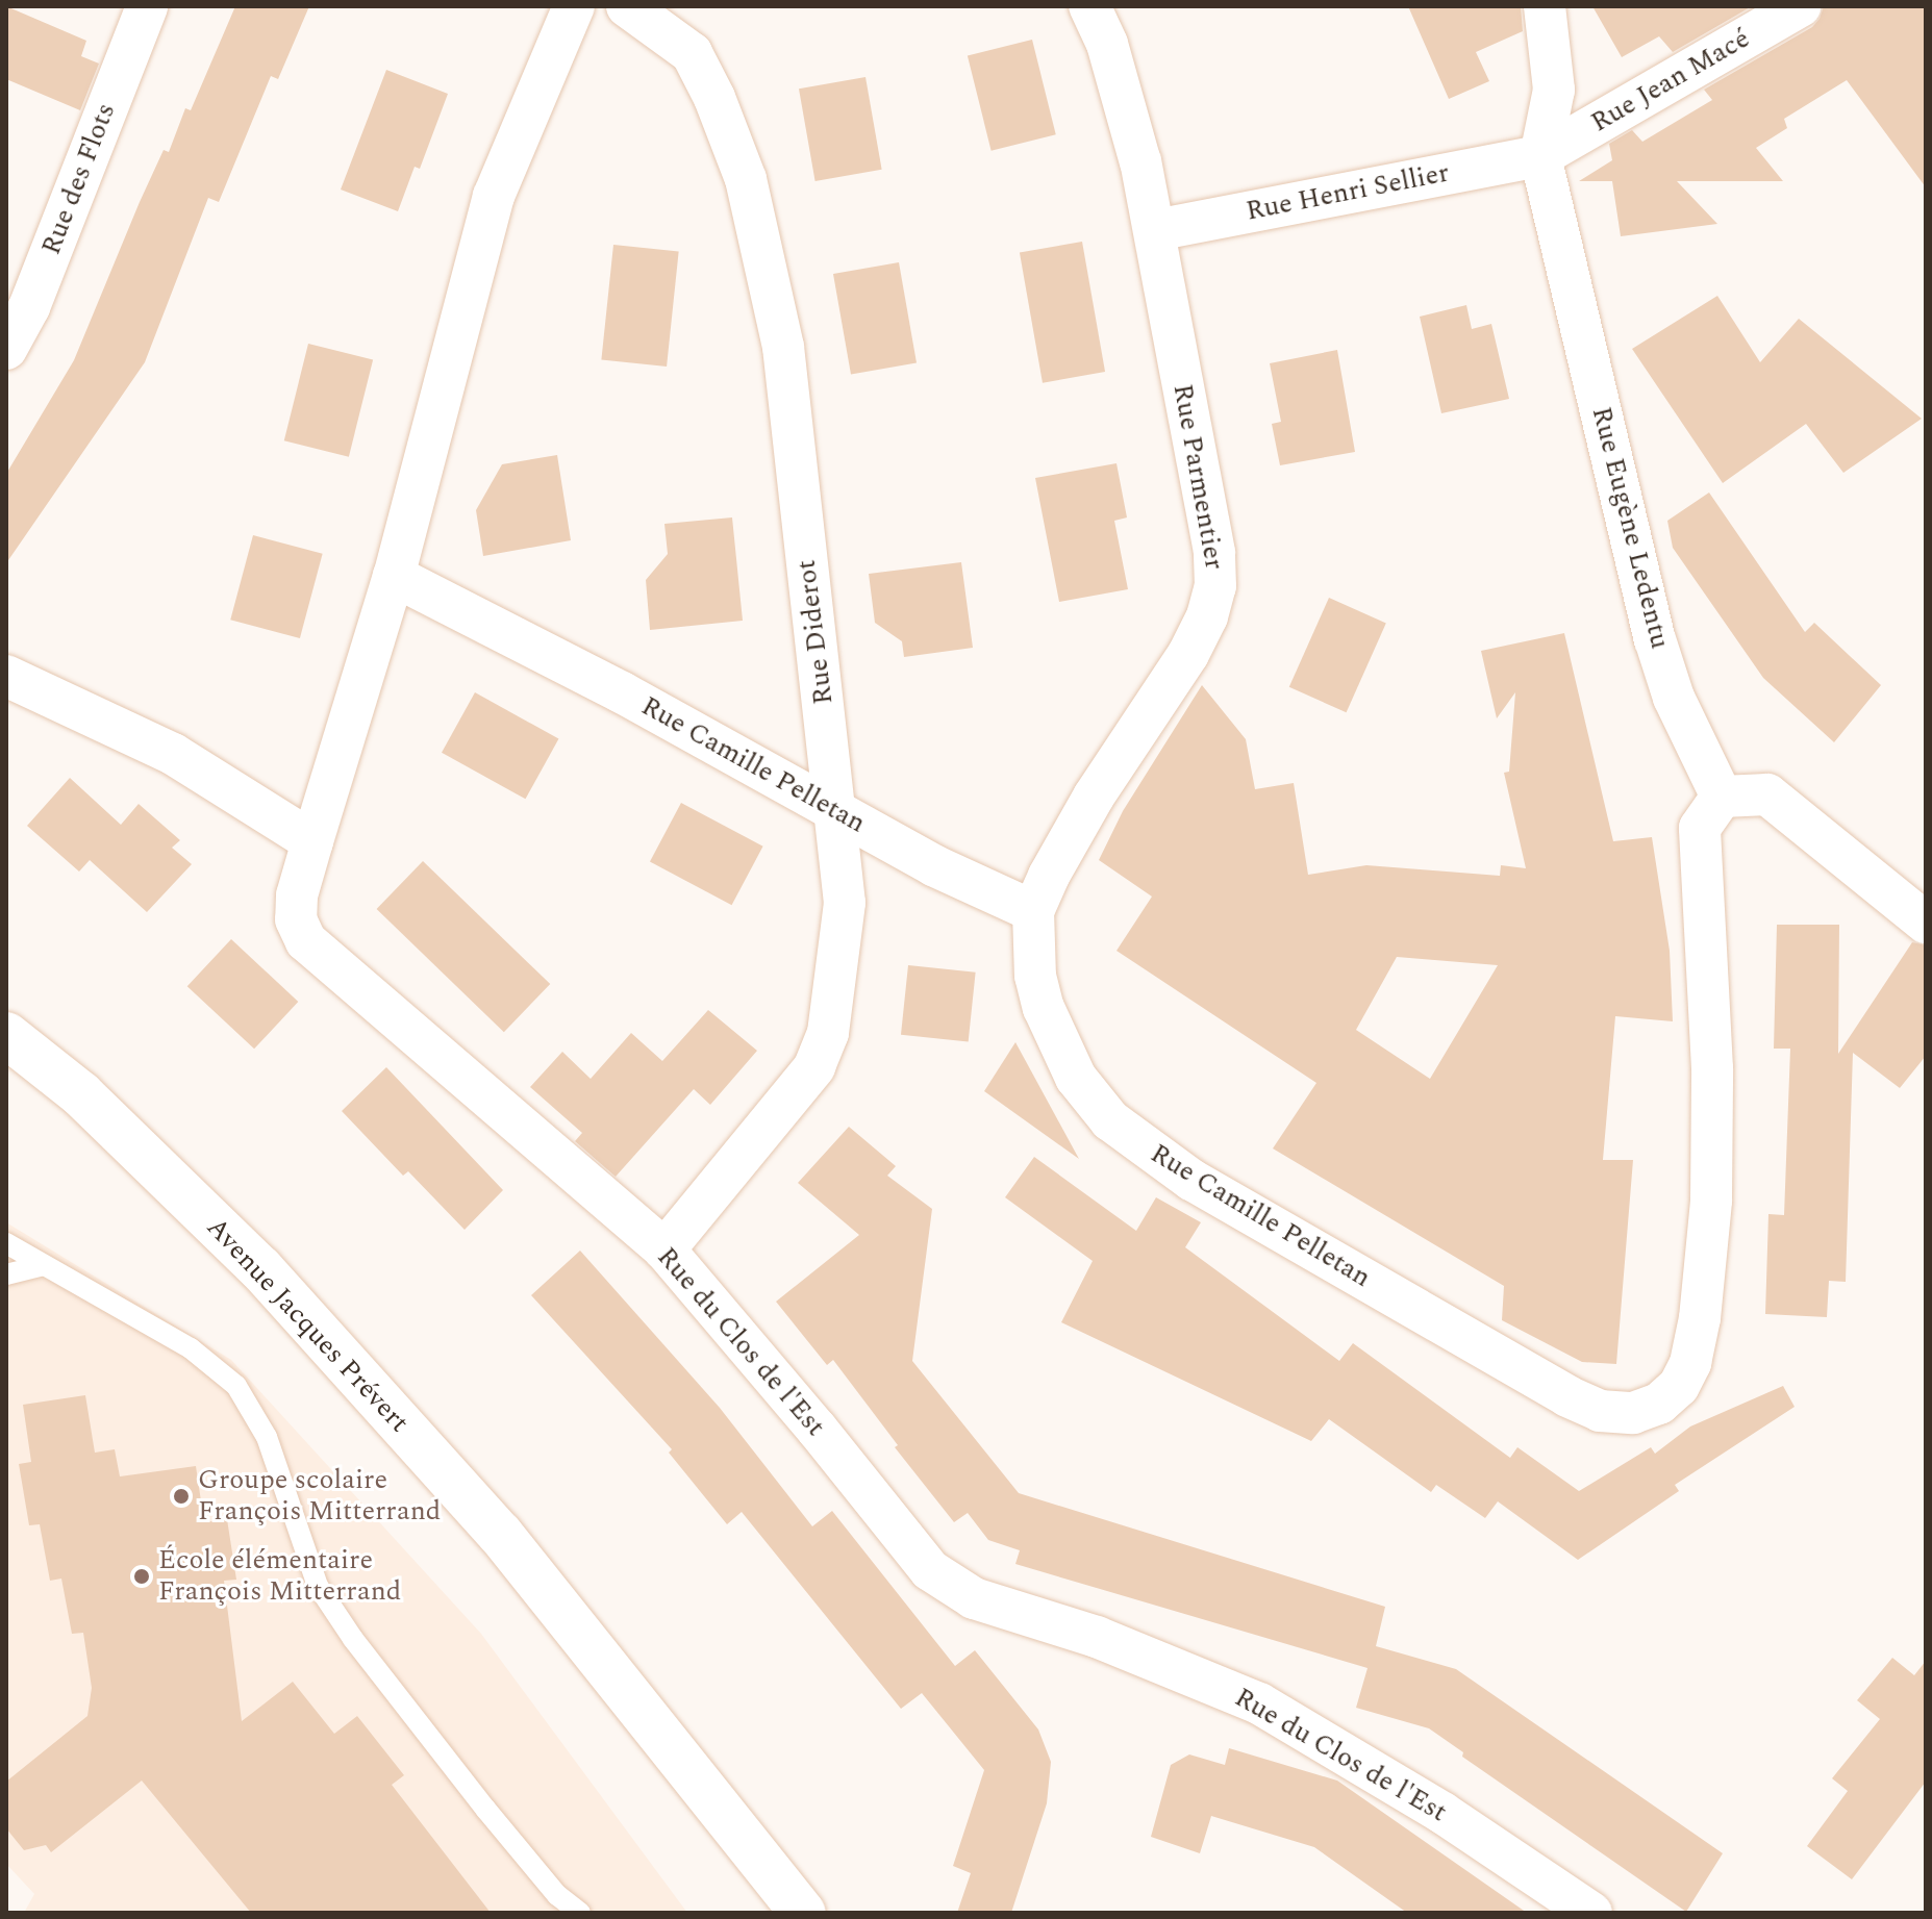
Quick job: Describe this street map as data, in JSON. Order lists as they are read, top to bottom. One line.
{"streets":{"main road":["Avenue Jacques Prévert"],"street":["Rue Jean Macé","Rue des Flots","Rue Henri Sellier","Rue Parmentier","Rue Eugène Ledentu","Rue Diderot","Rue Camille Pelletan","Rue du Clos de l'Est"]},"crossings":[["Rue Jean Macé","Rue Henri Sellier"],["Rue Jean Macé","Rue Eugène Ledentu"],["Rue Henri Sellier","Rue Parmentier"],["Rue Henri Sellier","Rue Eugène Ledentu"],["Rue Parmentier","Rue Camille Pelletan"],["Rue Eugène Ledentu","Rue Camille Pelletan"],["Rue Diderot","Rue Camille Pelletan"],["Rue Diderot","Rue du Clos de l'Est"]],"places":["Groupe scolaire François Mitterrand","École élémentaire François Mitterrand"]}
